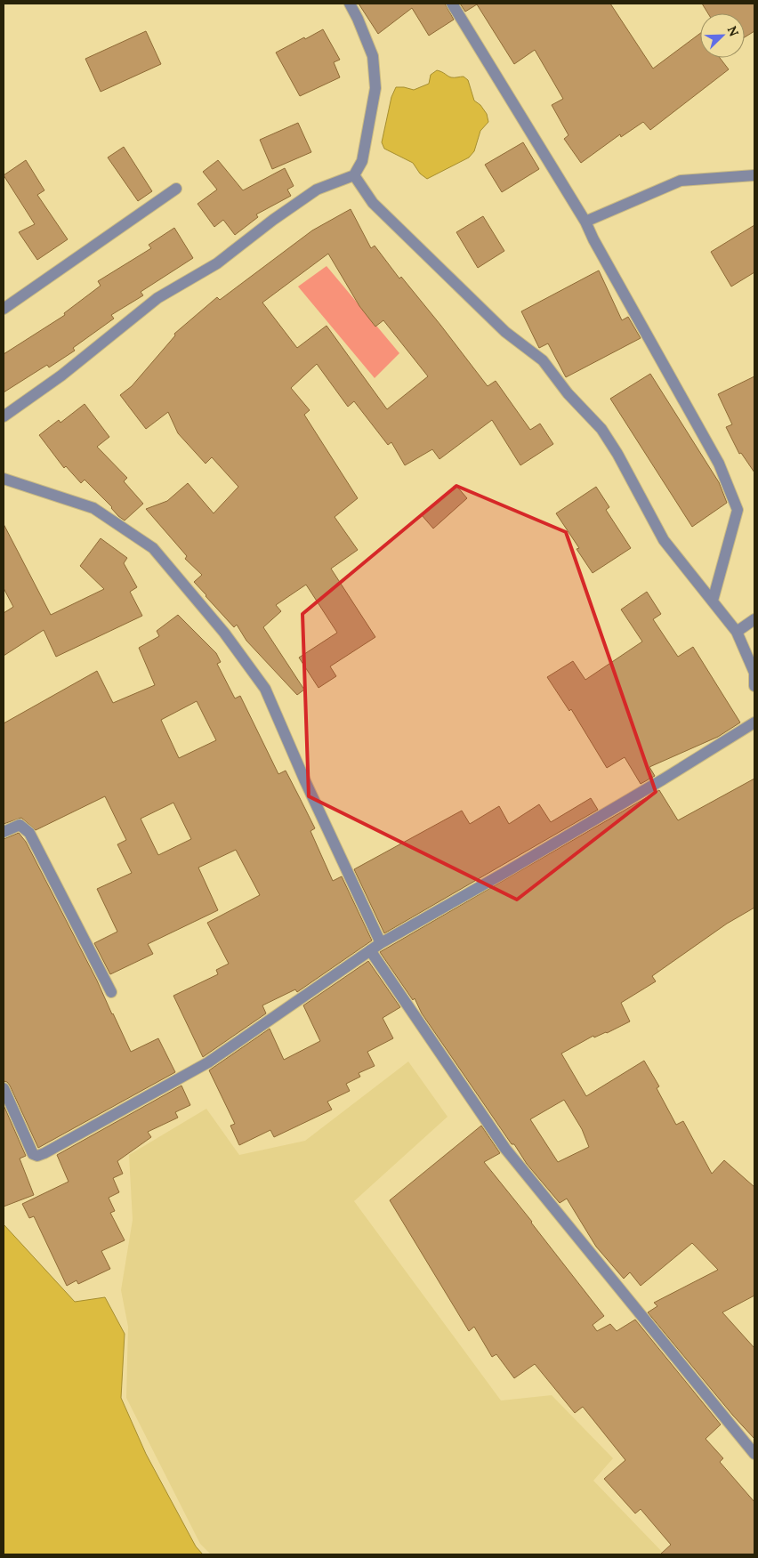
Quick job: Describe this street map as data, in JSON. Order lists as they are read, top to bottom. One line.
{"north":"top right"}
